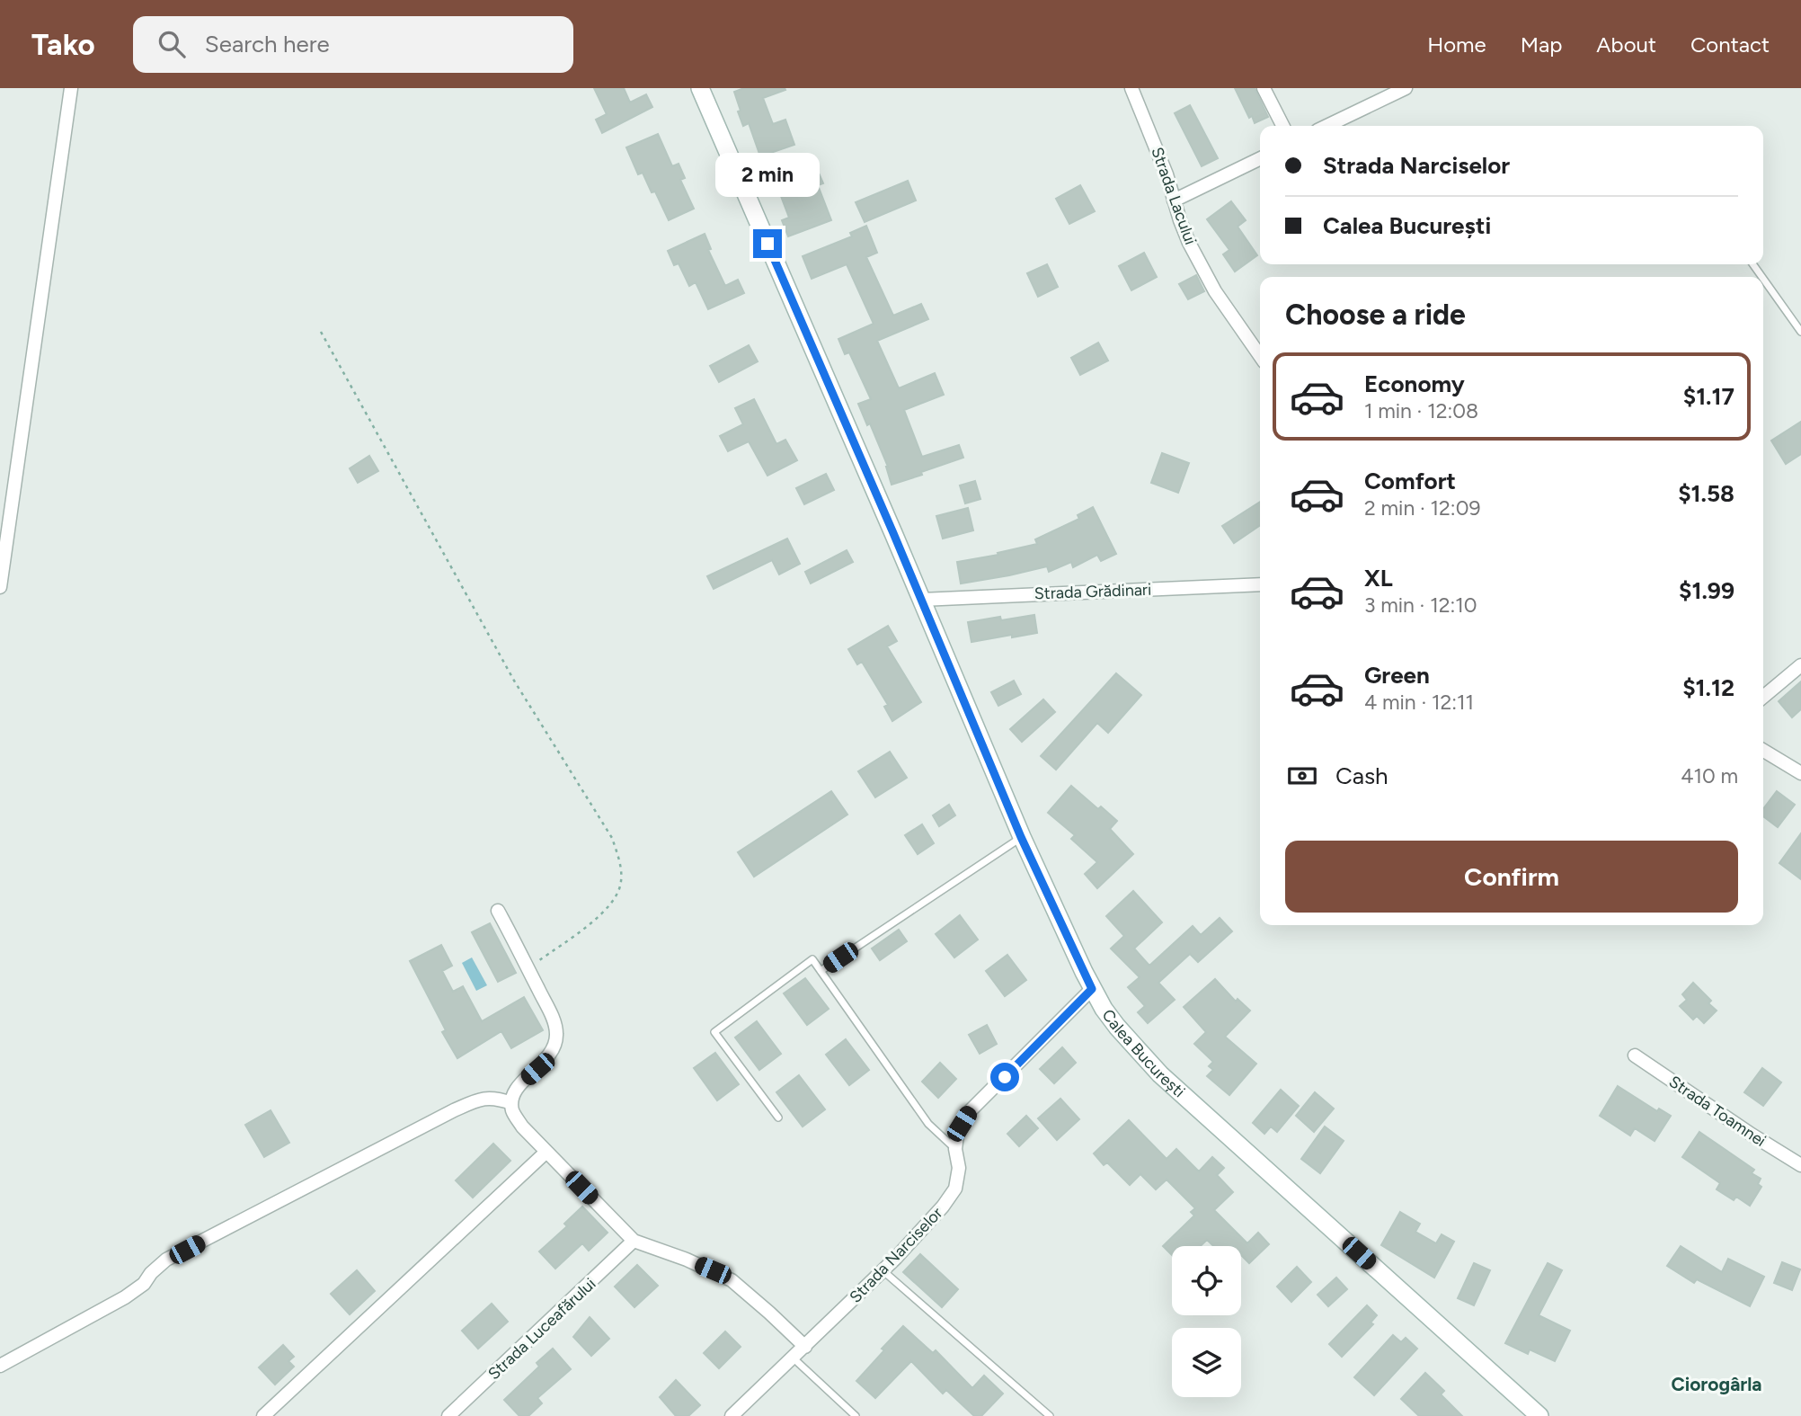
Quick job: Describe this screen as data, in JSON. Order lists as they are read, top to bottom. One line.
{"streets":{"main road":["Calea București"],"street":["Strada Lacului","Strada Grădinari","Strada Toamnei","Strada Narciselor","Strada Luceafărului"]},"crossings":[["Strada Grădinari","Calea București"],["Calea București","Strada Narciselor"]],"districts":["Ciorogârla"],"page":{"header":"Tako","search":"Search here","nav":["Home","Map","About","Contact"],"banner":["Strada Narciselor","Calea București"],"bubble":"2 min","heading":"Choose a ride","list":[{"name":"Economy","note":"1 min · 12:08","value":"$1.17"},{"name":"Comfort","note":"2 min · 12:09","value":"$1.58"},{"name":"XL","note":"3 min · 12:10","value":"$1.99"},{"name":"Green","note":"4 min · 12:11","value":"$1.12"}],"pay":["Cash","410 m"],"buttons":"Confirm"}}
